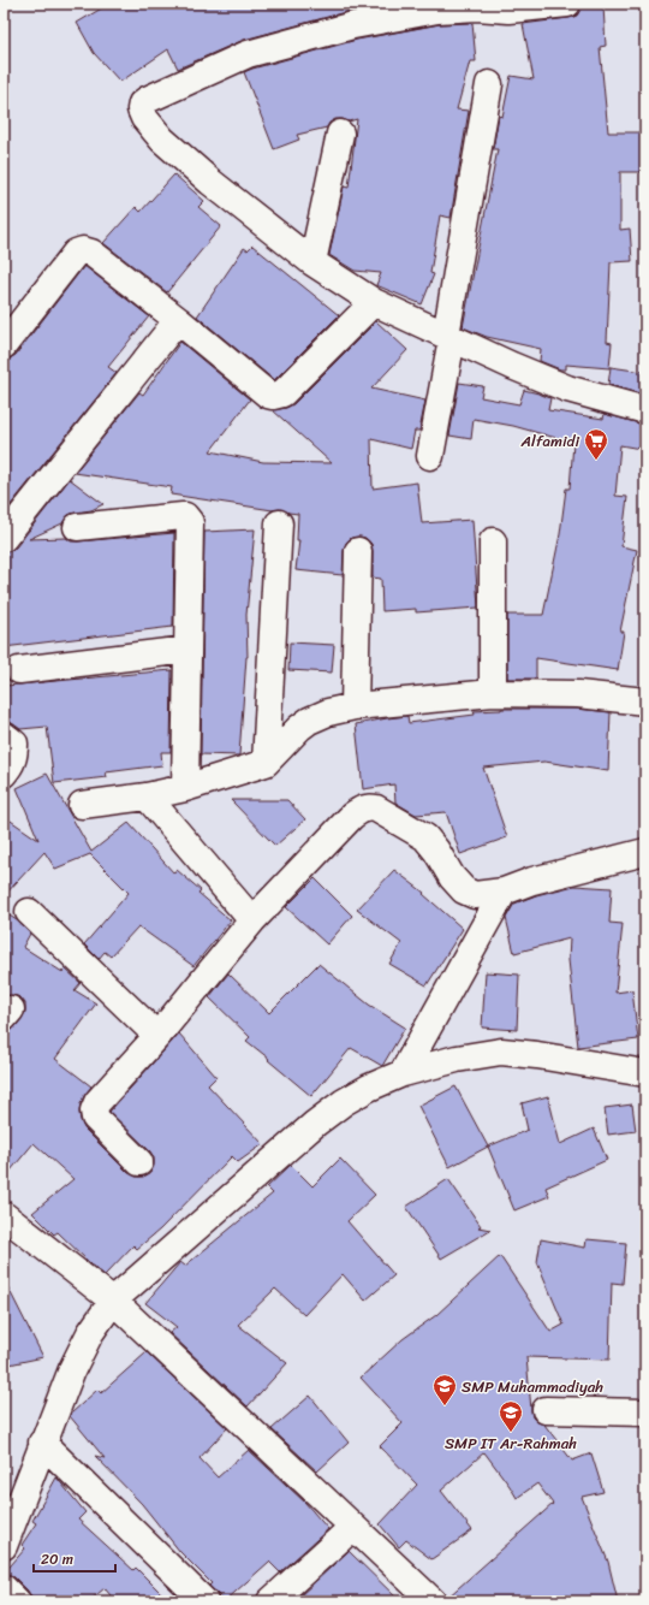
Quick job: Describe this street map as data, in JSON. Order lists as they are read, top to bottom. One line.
{"places":{"supermarket":["Alfamidi"],"school or university":["SMP Muhammadiyah","SMP IT Ar-Rahmah"]},"scale_bar":"20 m"}
